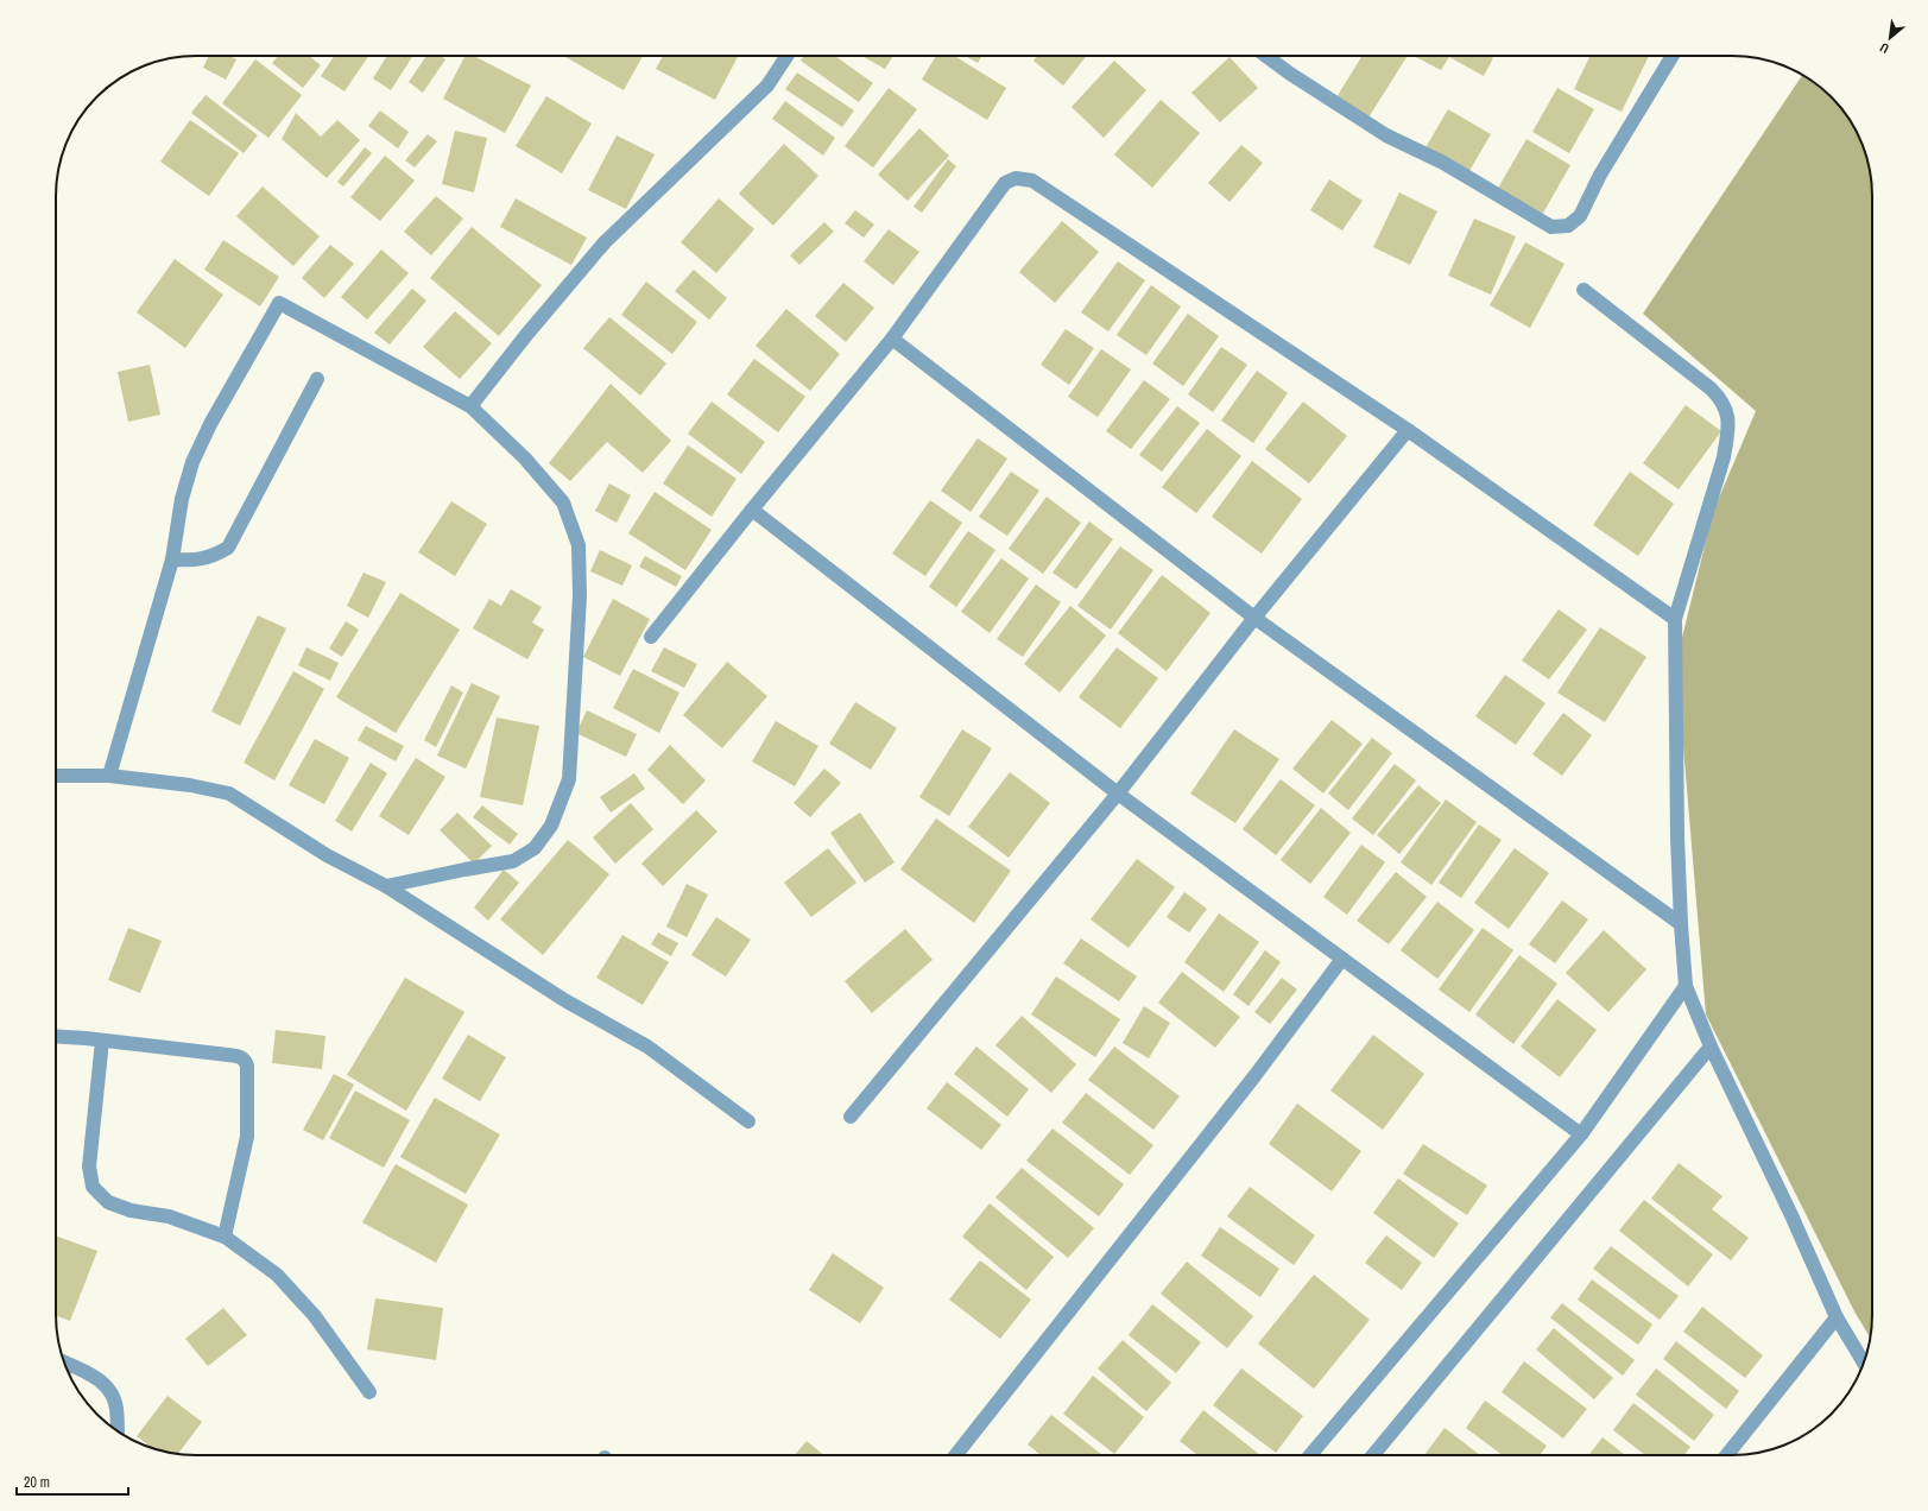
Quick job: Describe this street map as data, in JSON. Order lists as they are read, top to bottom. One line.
{"scale_bar":"20 m","north":"bottom left"}
